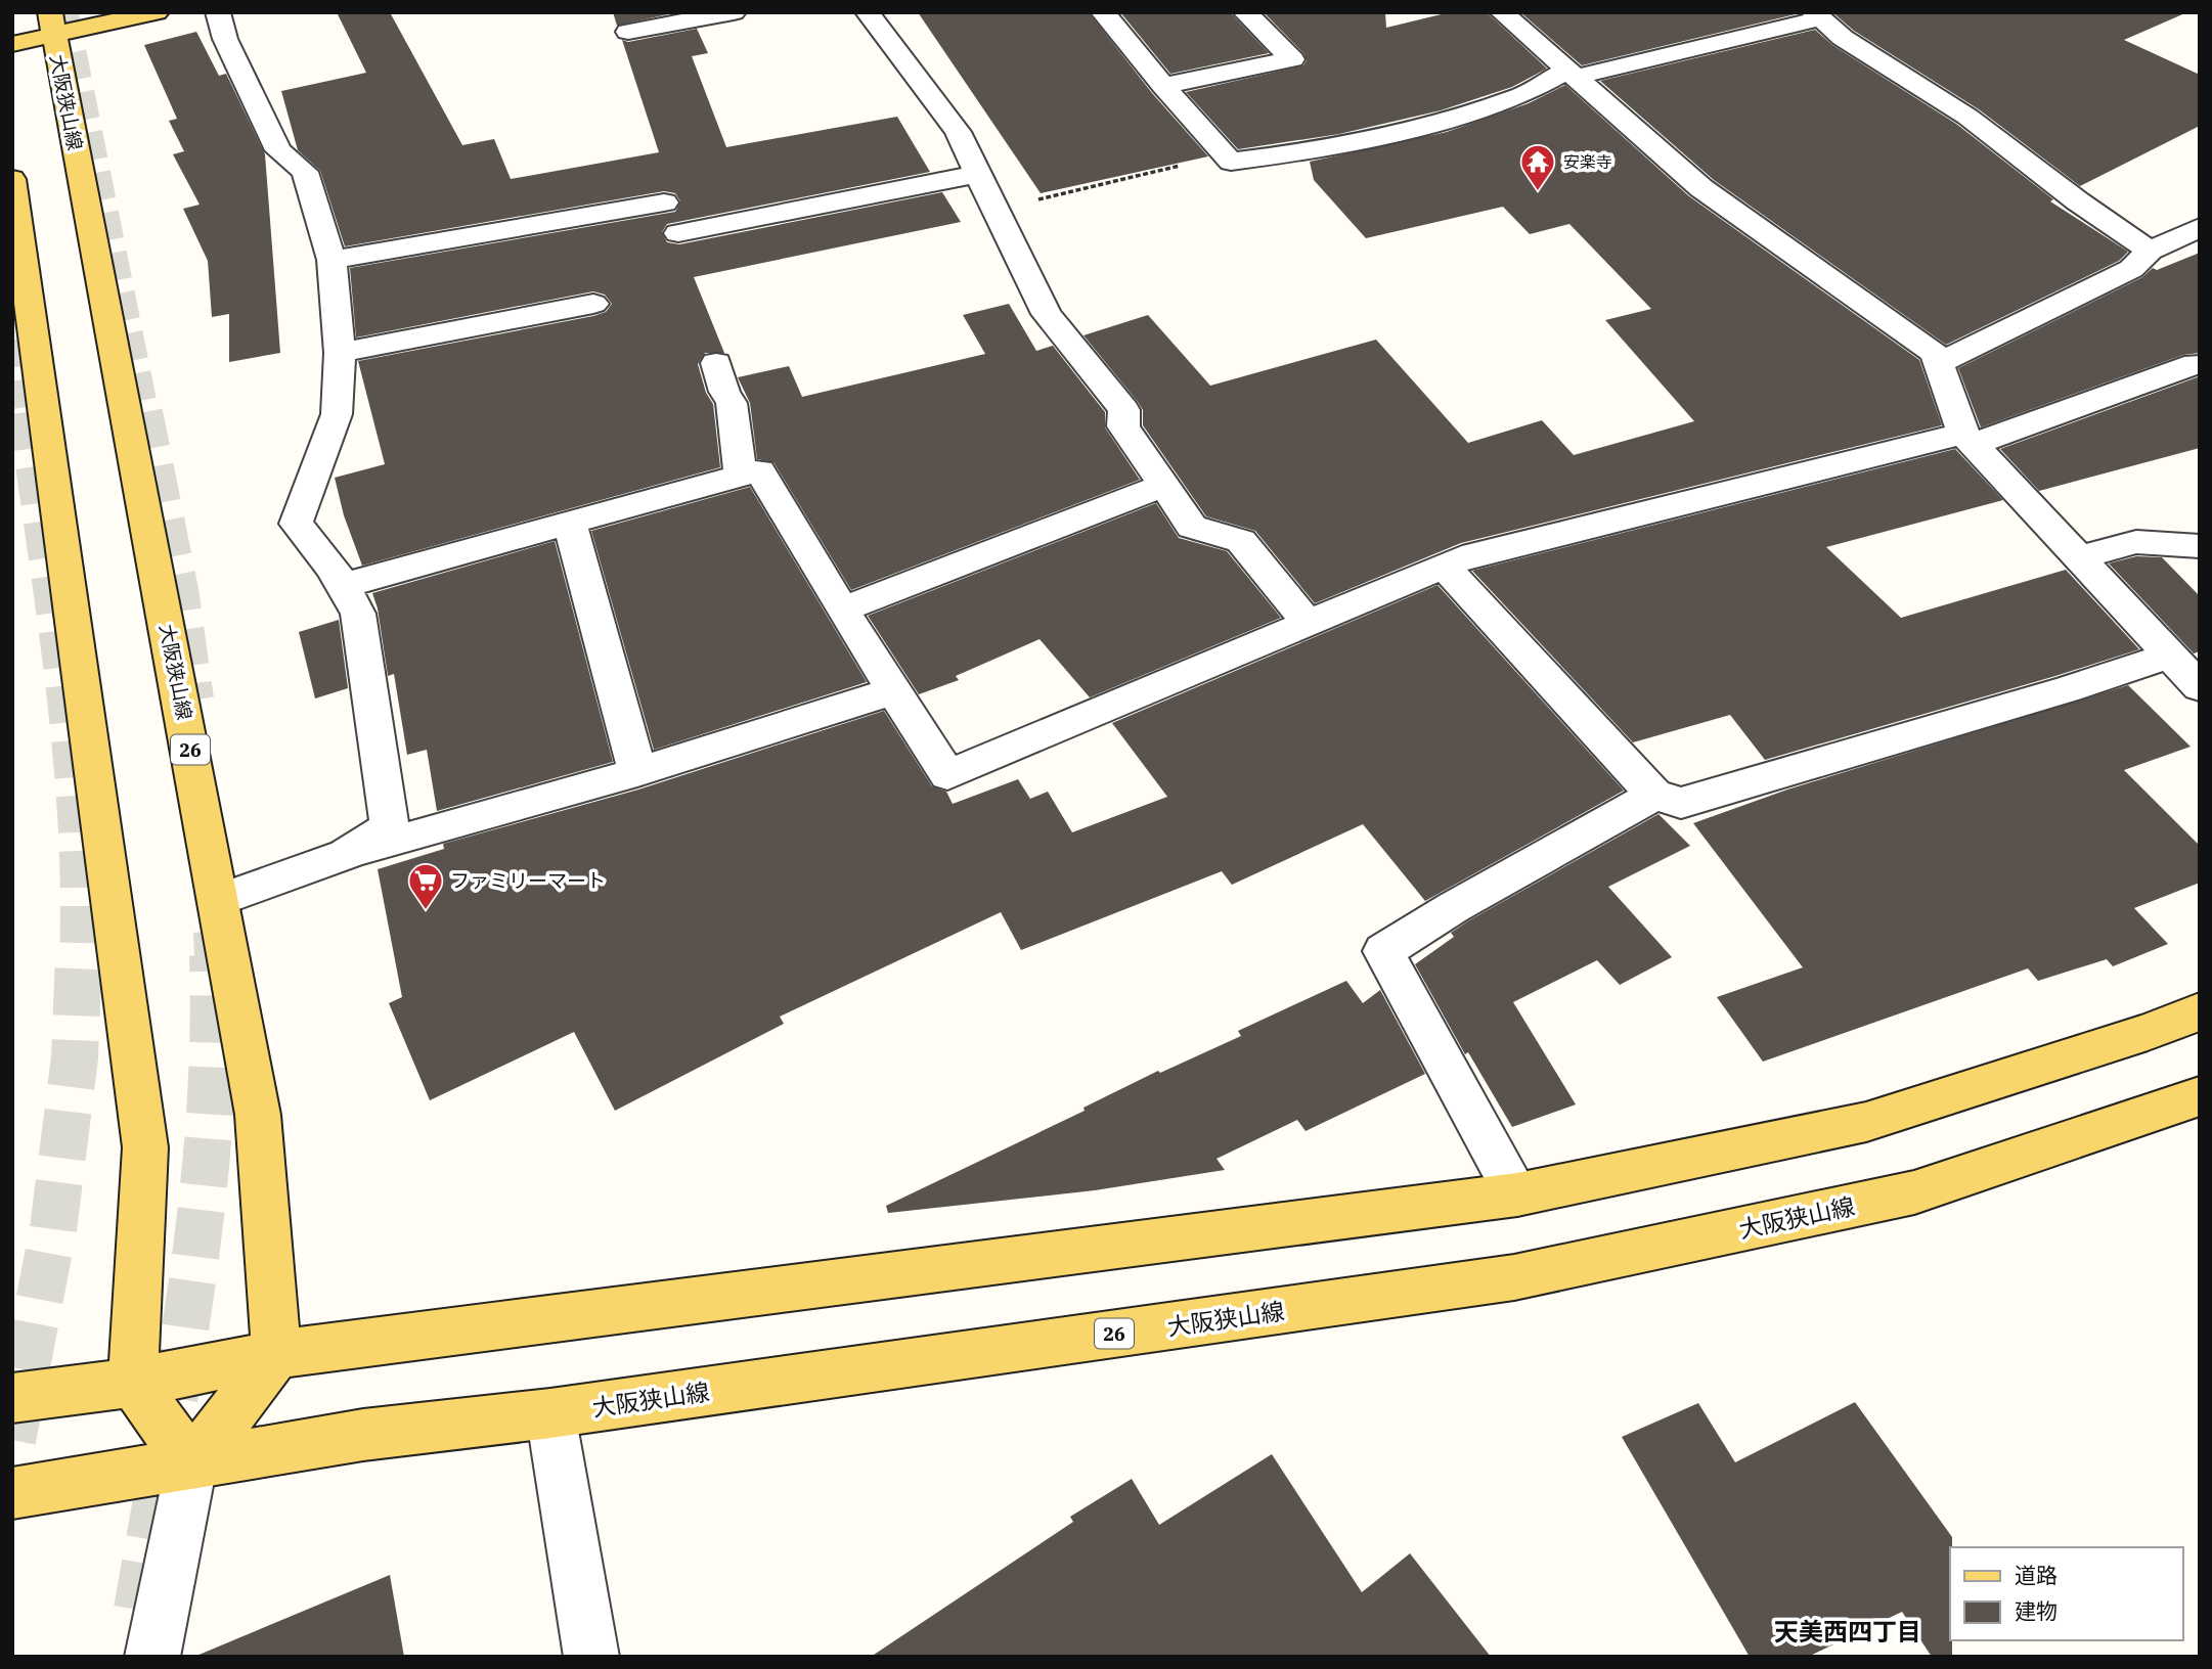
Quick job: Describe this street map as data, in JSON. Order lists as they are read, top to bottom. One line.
{"streets":{"main road":["大阪狭山線","26"]},"districts":["天美西四丁目"],"places":{"temple":["安楽寺"],"supermarket":["ファミリーマート"]},"legend":["道路","建物"]}
